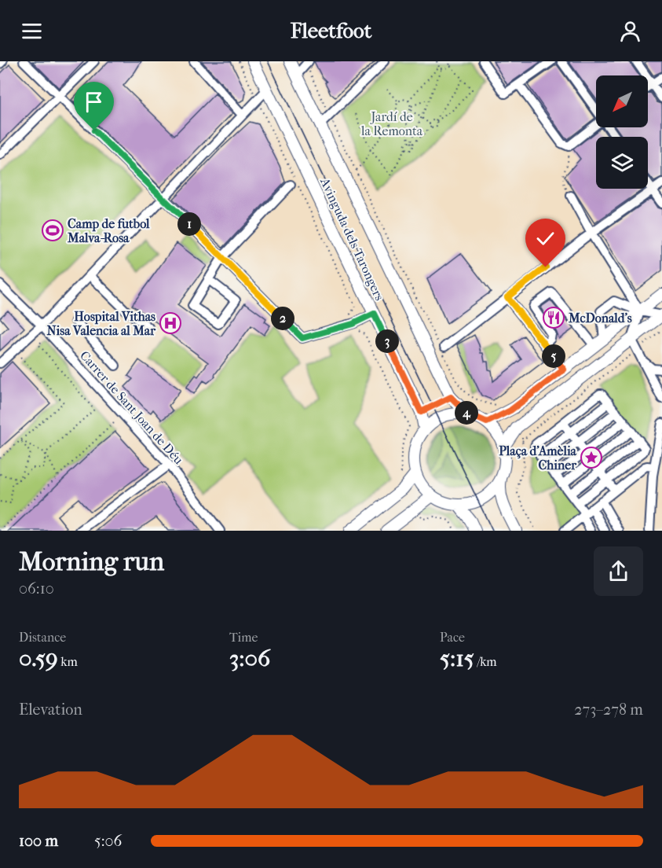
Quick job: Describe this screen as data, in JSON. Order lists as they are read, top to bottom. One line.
{"streets":{"main road":["Avinguda dels Tarongers"],"street":["Carrer de Sant Joan de Déu"]},"parks":["Jardí de la Remonta"],"places":{"sports":["Camp de futbol Malva-Rosa"],"restaurant":["McDonald's"],"hospital":["Hospital Vithas Nisa Valencia al Mar"],"place":["Plaça d'Amèlia Chiner"]},"north":"bottom left","page":{"header":"Fleetfoot","pins":["1","2","3","5","4"],"heading":["Morning run","06:10"],"stats":[["Distance","0.59 km"],["Time","3:06"],["Pace","5:15 /km"]],"chart":["Elevation","273–278 m"],"list":[{"name":"100 m","note":"5:06"}]}}
